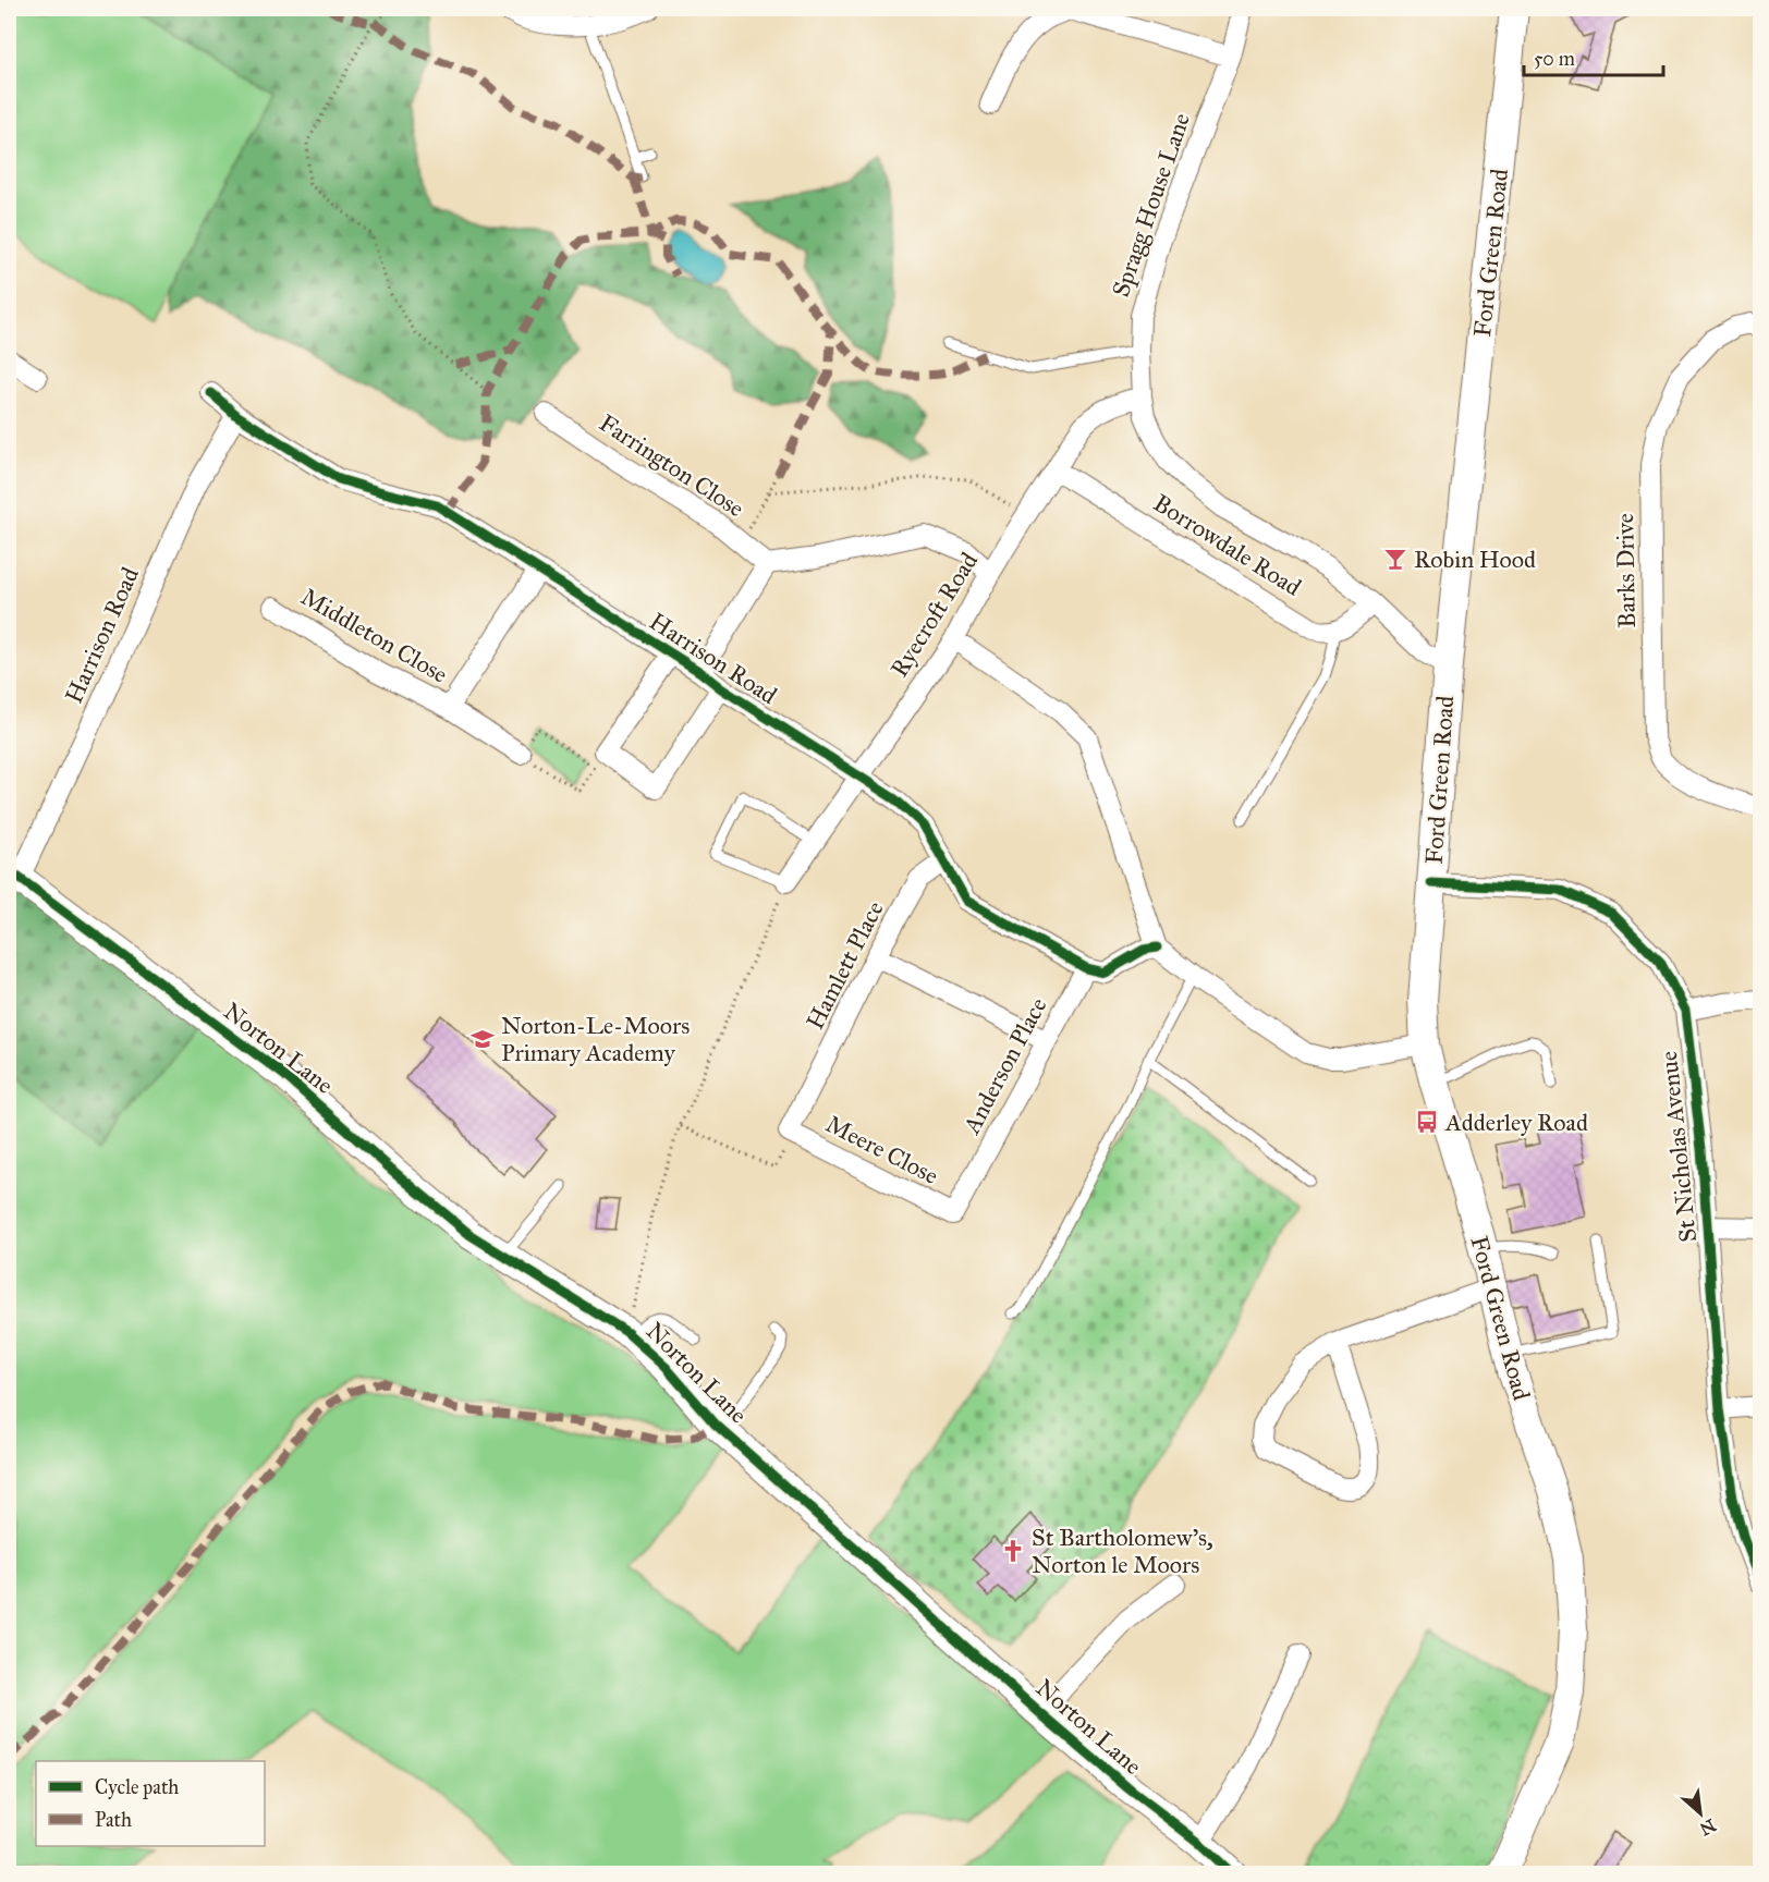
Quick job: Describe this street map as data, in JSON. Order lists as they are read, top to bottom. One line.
{"streets":{"main road":["Ford Green Road","Norton Lane"],"street":["Spragg House Lane","Farrington Close","Borrowdale Road","Barks Drive","Ryecroft Road","Harrison Road","Middleton Close","Hamlett Place","Anderson Place","St Nicholas Avenue","Meere Close"]},"crossings":[["Spragg House Lane","Ford Green Road"],["Spragg House Lane","Ryecroft Road"],["Ford Green Road","St Nicholas Avenue"],["Borrowdale Road","Ryecroft Road"],["Ryecroft Road","Harrison Road"],["Harrison Road","Hamlett Place"],["Harrison Road","Norton Lane"],["Harrison Road","Anderson Place"],["Hamlett Place","Meere Close"],["Anderson Place","Meere Close"]],"places":{"bar":["Robin Hood"],"school or university":["Norton-Le-Moors Primary Academy"],"bus stop":["Adderley Road"],"church":["St Bartholomew's, Norton le Moors"]},"legend":["Cycle path","Path"],"scale_bar":"50 m","north":"bottom right"}
